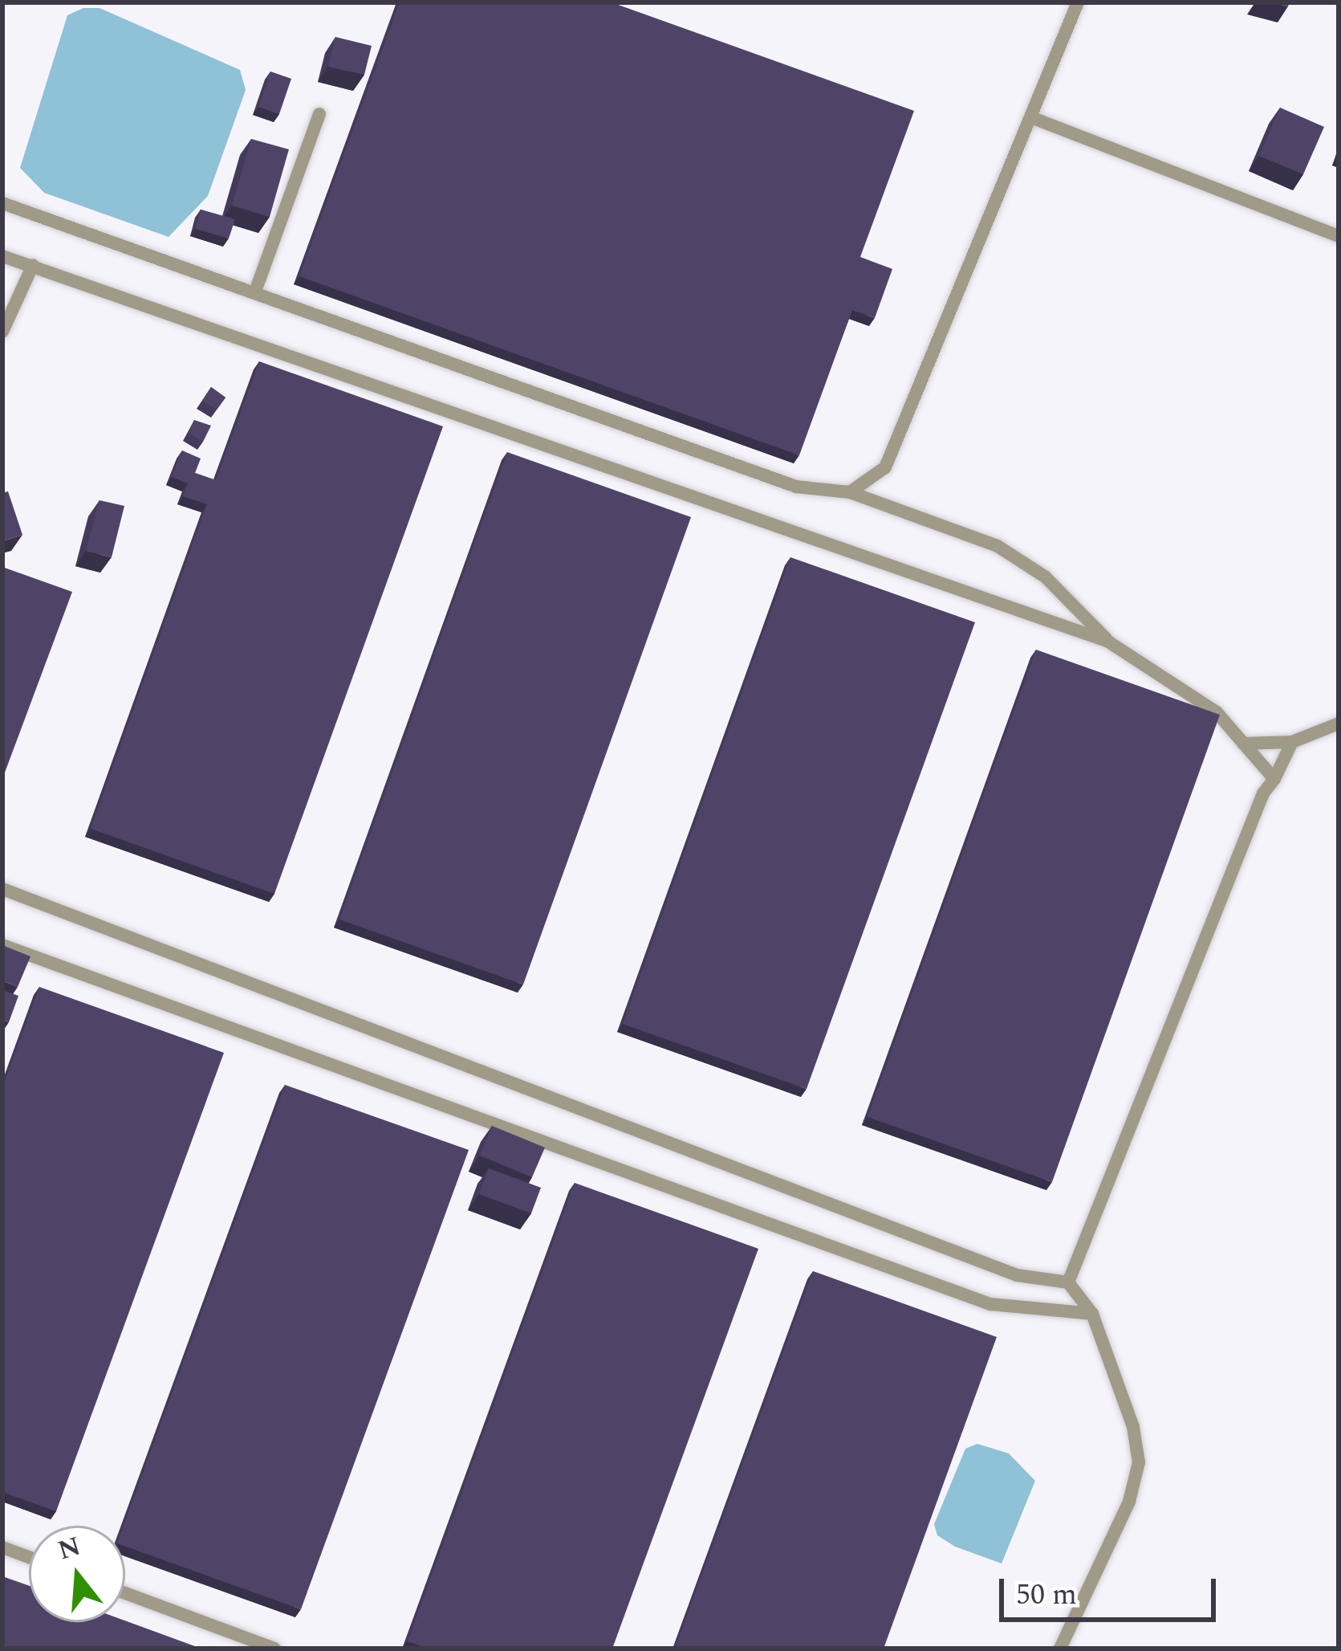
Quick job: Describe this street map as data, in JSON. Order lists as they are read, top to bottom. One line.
{"scale_bar":"50 m","north":"top"}
